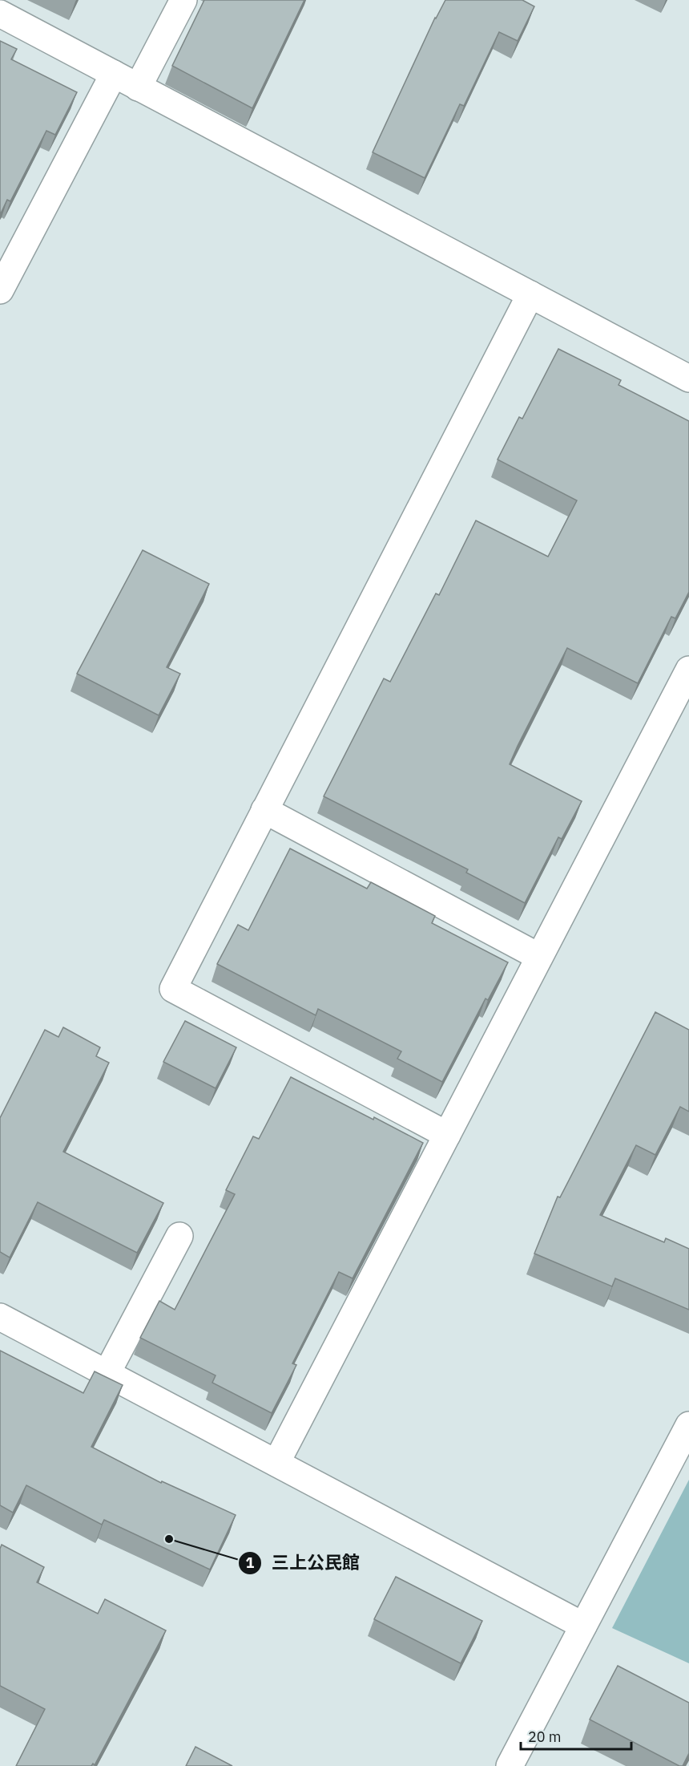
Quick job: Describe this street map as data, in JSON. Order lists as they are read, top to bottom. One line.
{"places":["三上公民館"],"scale_bar":"20 m"}
